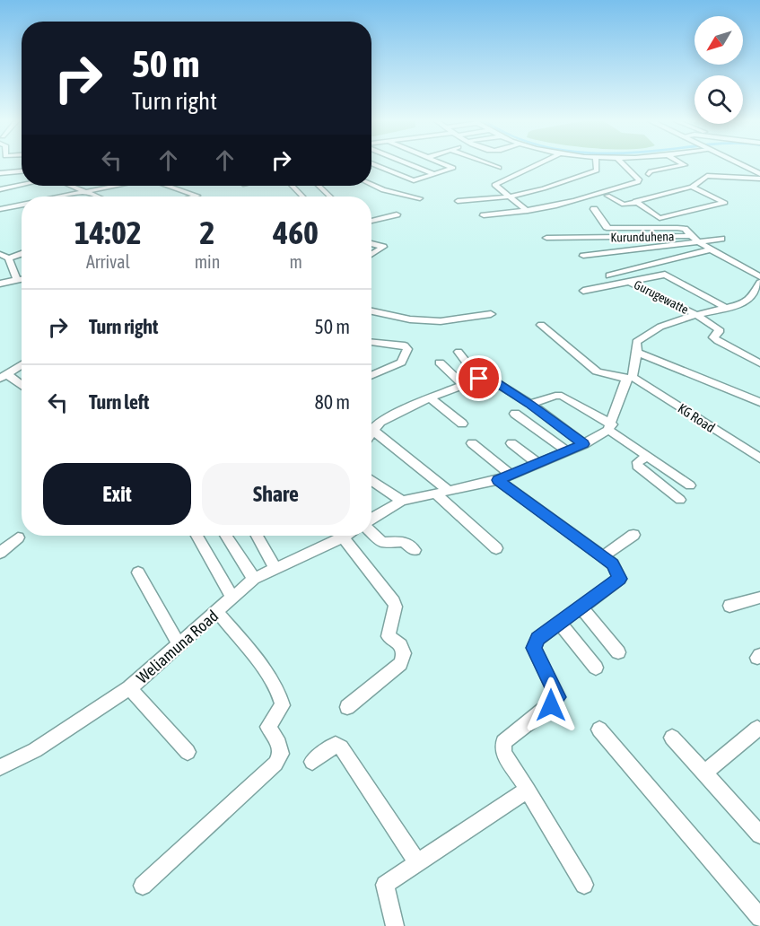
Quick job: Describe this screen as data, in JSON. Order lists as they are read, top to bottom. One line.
{"streets":{"street":["Kurunduhena","Gurugewatte","KG Road","Weliamuna Road"]},"north":"bottom left","page":{"turn":["50 m","Turn right"],"eta":["14:02","Arrival","2","min","460","m"],"list":[{"name":"Turn right","value":"50 m"},{"name":"Turn left","value":"80 m"}],"buttons":["Exit","Share"]}}
